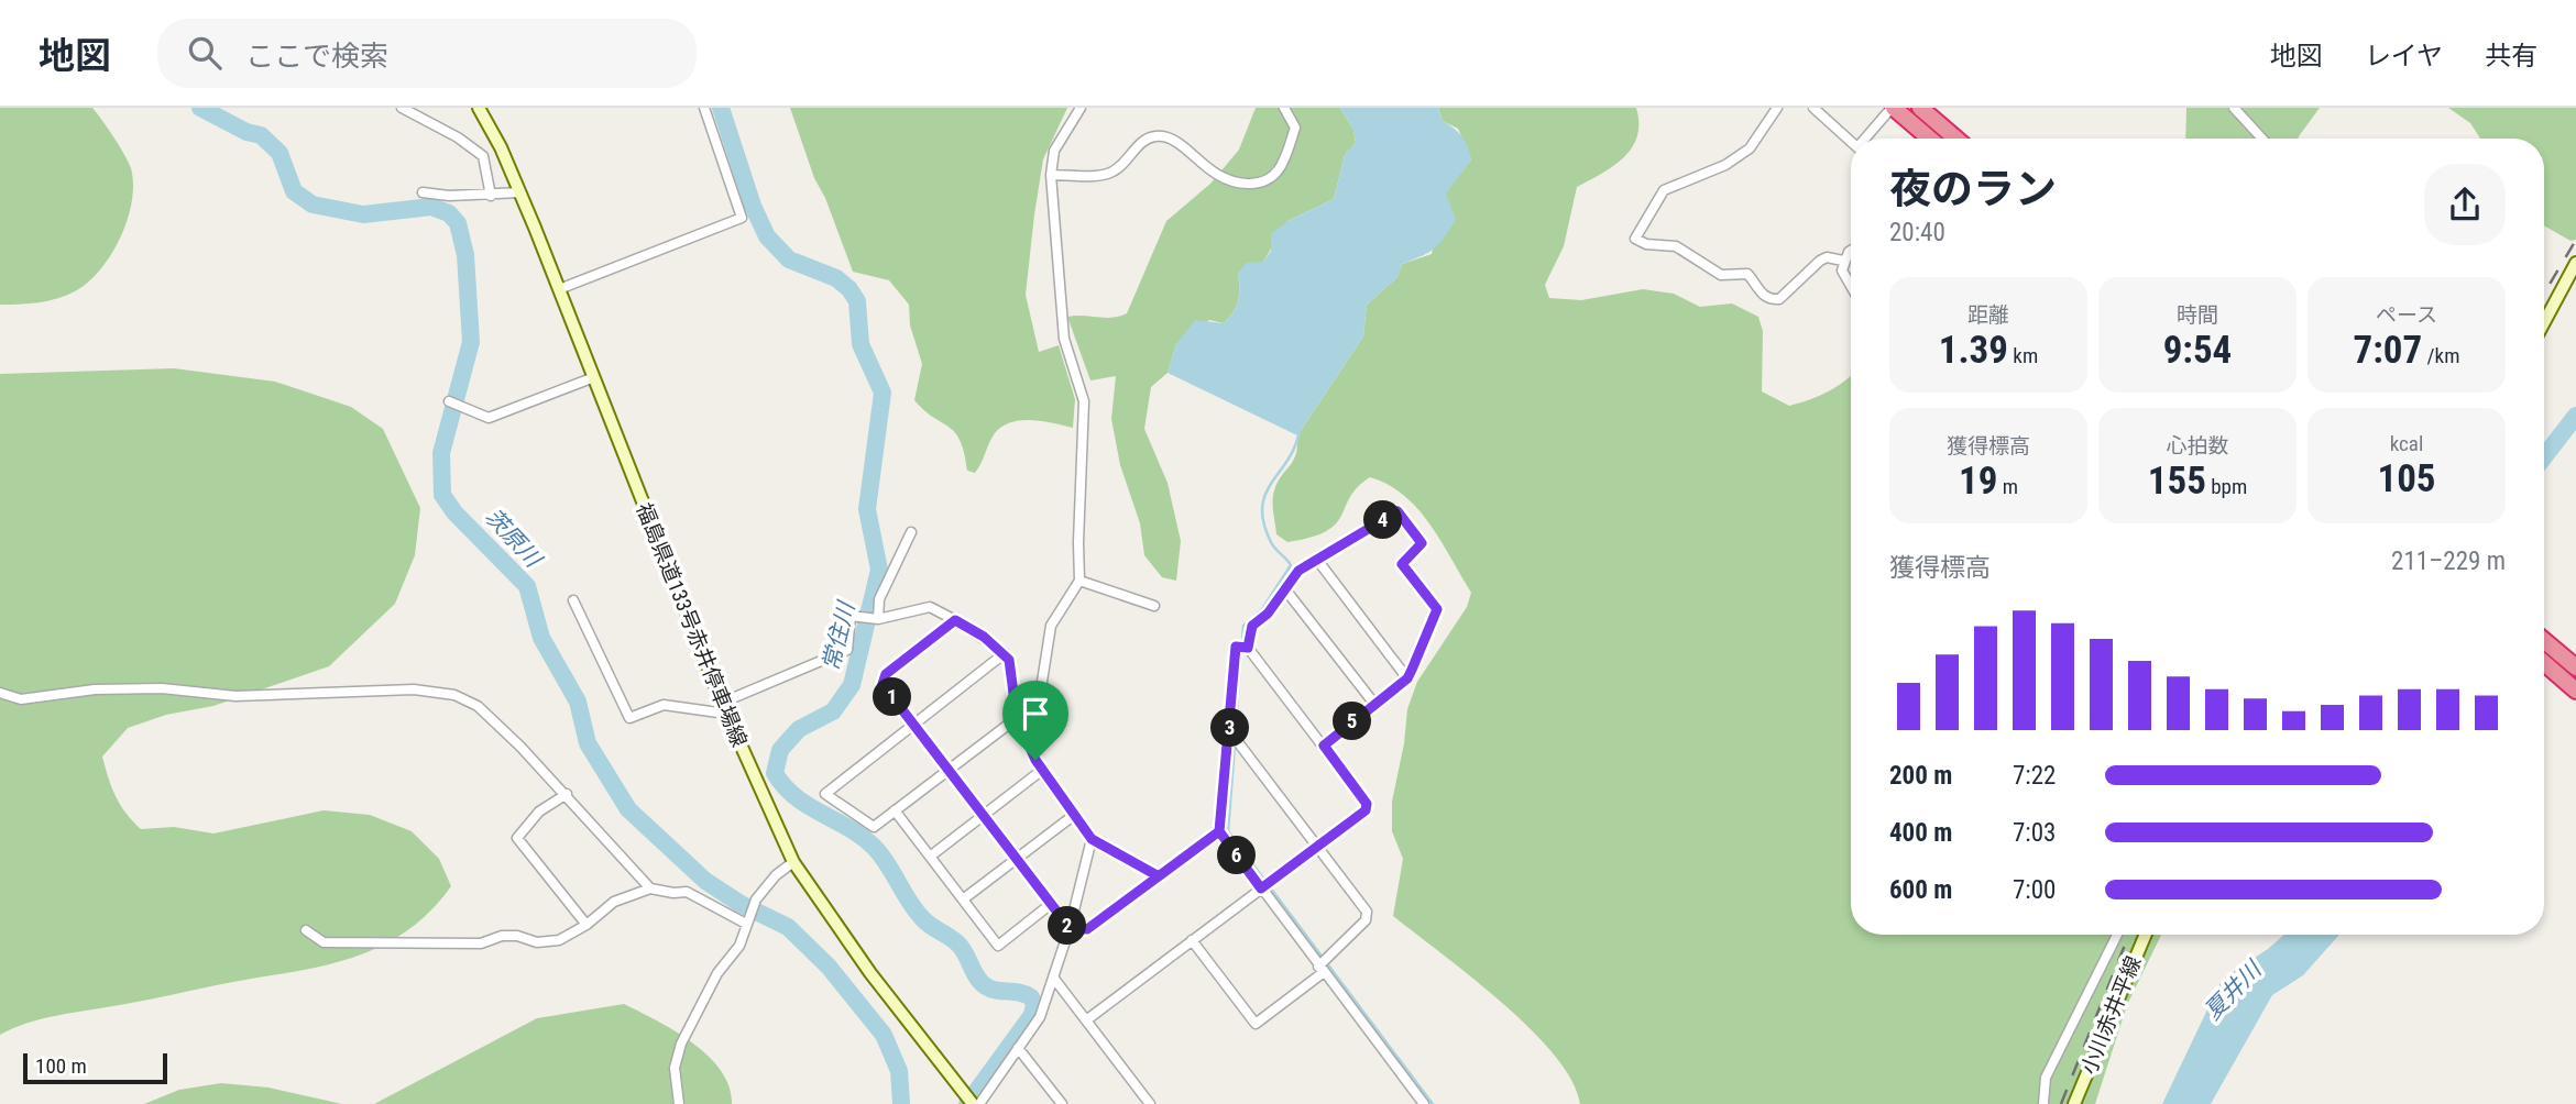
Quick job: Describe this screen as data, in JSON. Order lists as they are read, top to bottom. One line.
{"streets":{"main road":["福島県道133号赤井停車場線","小川赤井平線"]},"water":["茨原川","常住川","夏井川"],"scale_bar":"100 m","page":{"header":"地図","search":"ここで検索","nav":["地図","レイヤ","共有"],"heading":["夜のラン","20:40"],"stats":[["距離","1.39 km"],["時間","9:54"],["ペース","7:07 /km"],["獲得標高","19 m"],["心拍数","155 bpm"],["kcal","105"]],"pins":["4","1","5","3","6","2"],"chart":["獲得標高","211–229 m"],"list":[{"name":"200 m","note":"7:22"},{"name":"400 m","note":"7:03"},{"name":"600 m","note":"7:00"}],"scale":"100 m"}}
